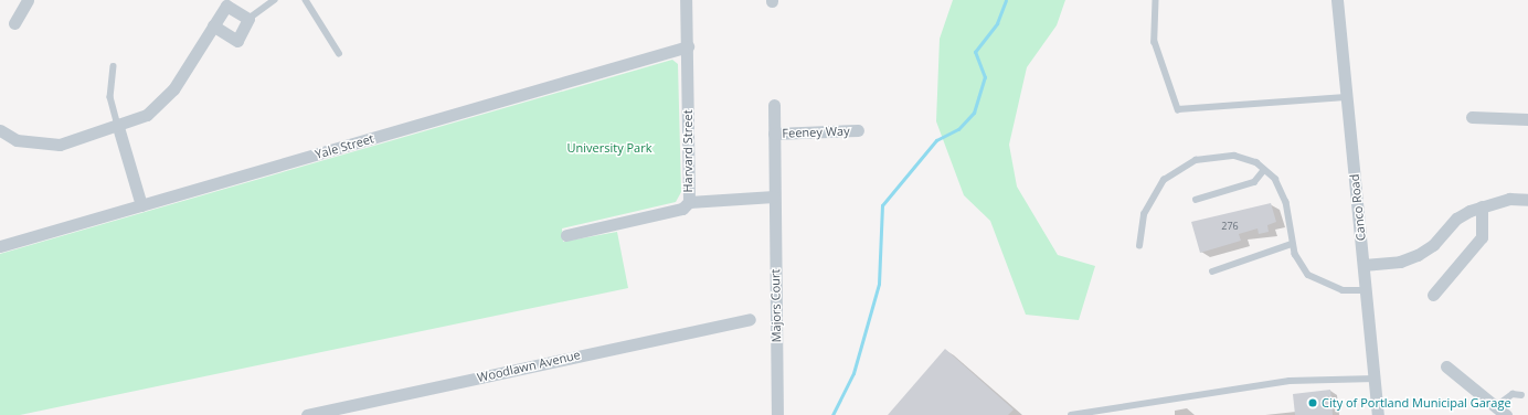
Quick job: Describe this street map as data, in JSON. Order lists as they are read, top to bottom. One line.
{"streets":{"street":["Feeney Way","Yale Street","Harvard Street","Canco Road","Majors Court","Woodlawn Avenue"]},"crossings":[["Feeney Way","Majors Court"],["Yale Street","Harvard Street"]],"parks":["University Park"],"places":["City of Portland Municipal Garage"],"house_numbers":["276"]}
